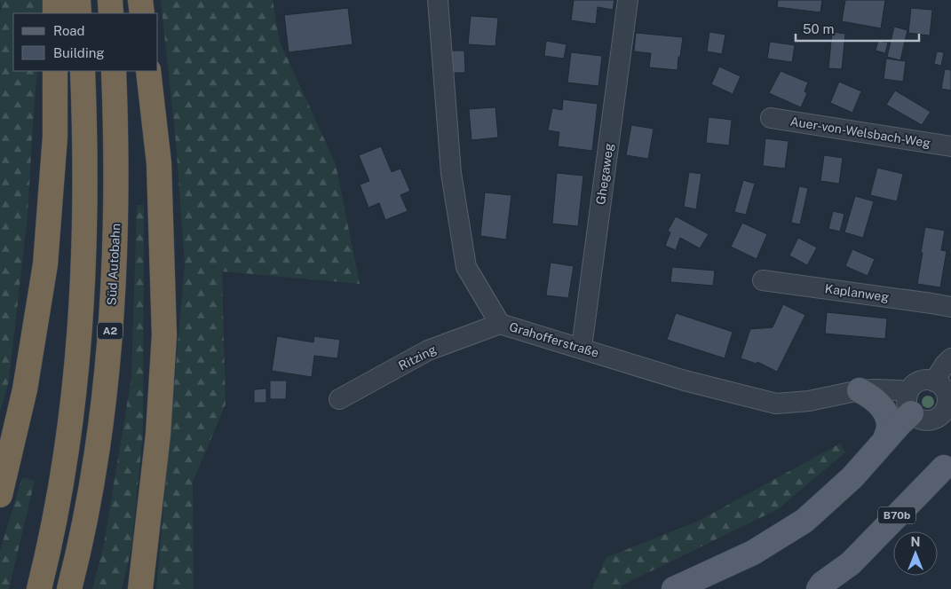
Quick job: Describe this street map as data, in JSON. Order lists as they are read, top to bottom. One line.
{"streets":{"highway":["Süd Autobahn","A2"],"main road":["B70b"],"street":["Auer-von-Welsbach-Weg","Ghegaweg","Kaplanweg","Grahofferstraße","Ritzing"]},"crossings":[["Ghegaweg","Grahofferstraße"],["Grahofferstraße","Ritzing"]],"legend":["Road","Building"],"scale_bar":"50 m","north":"top"}
